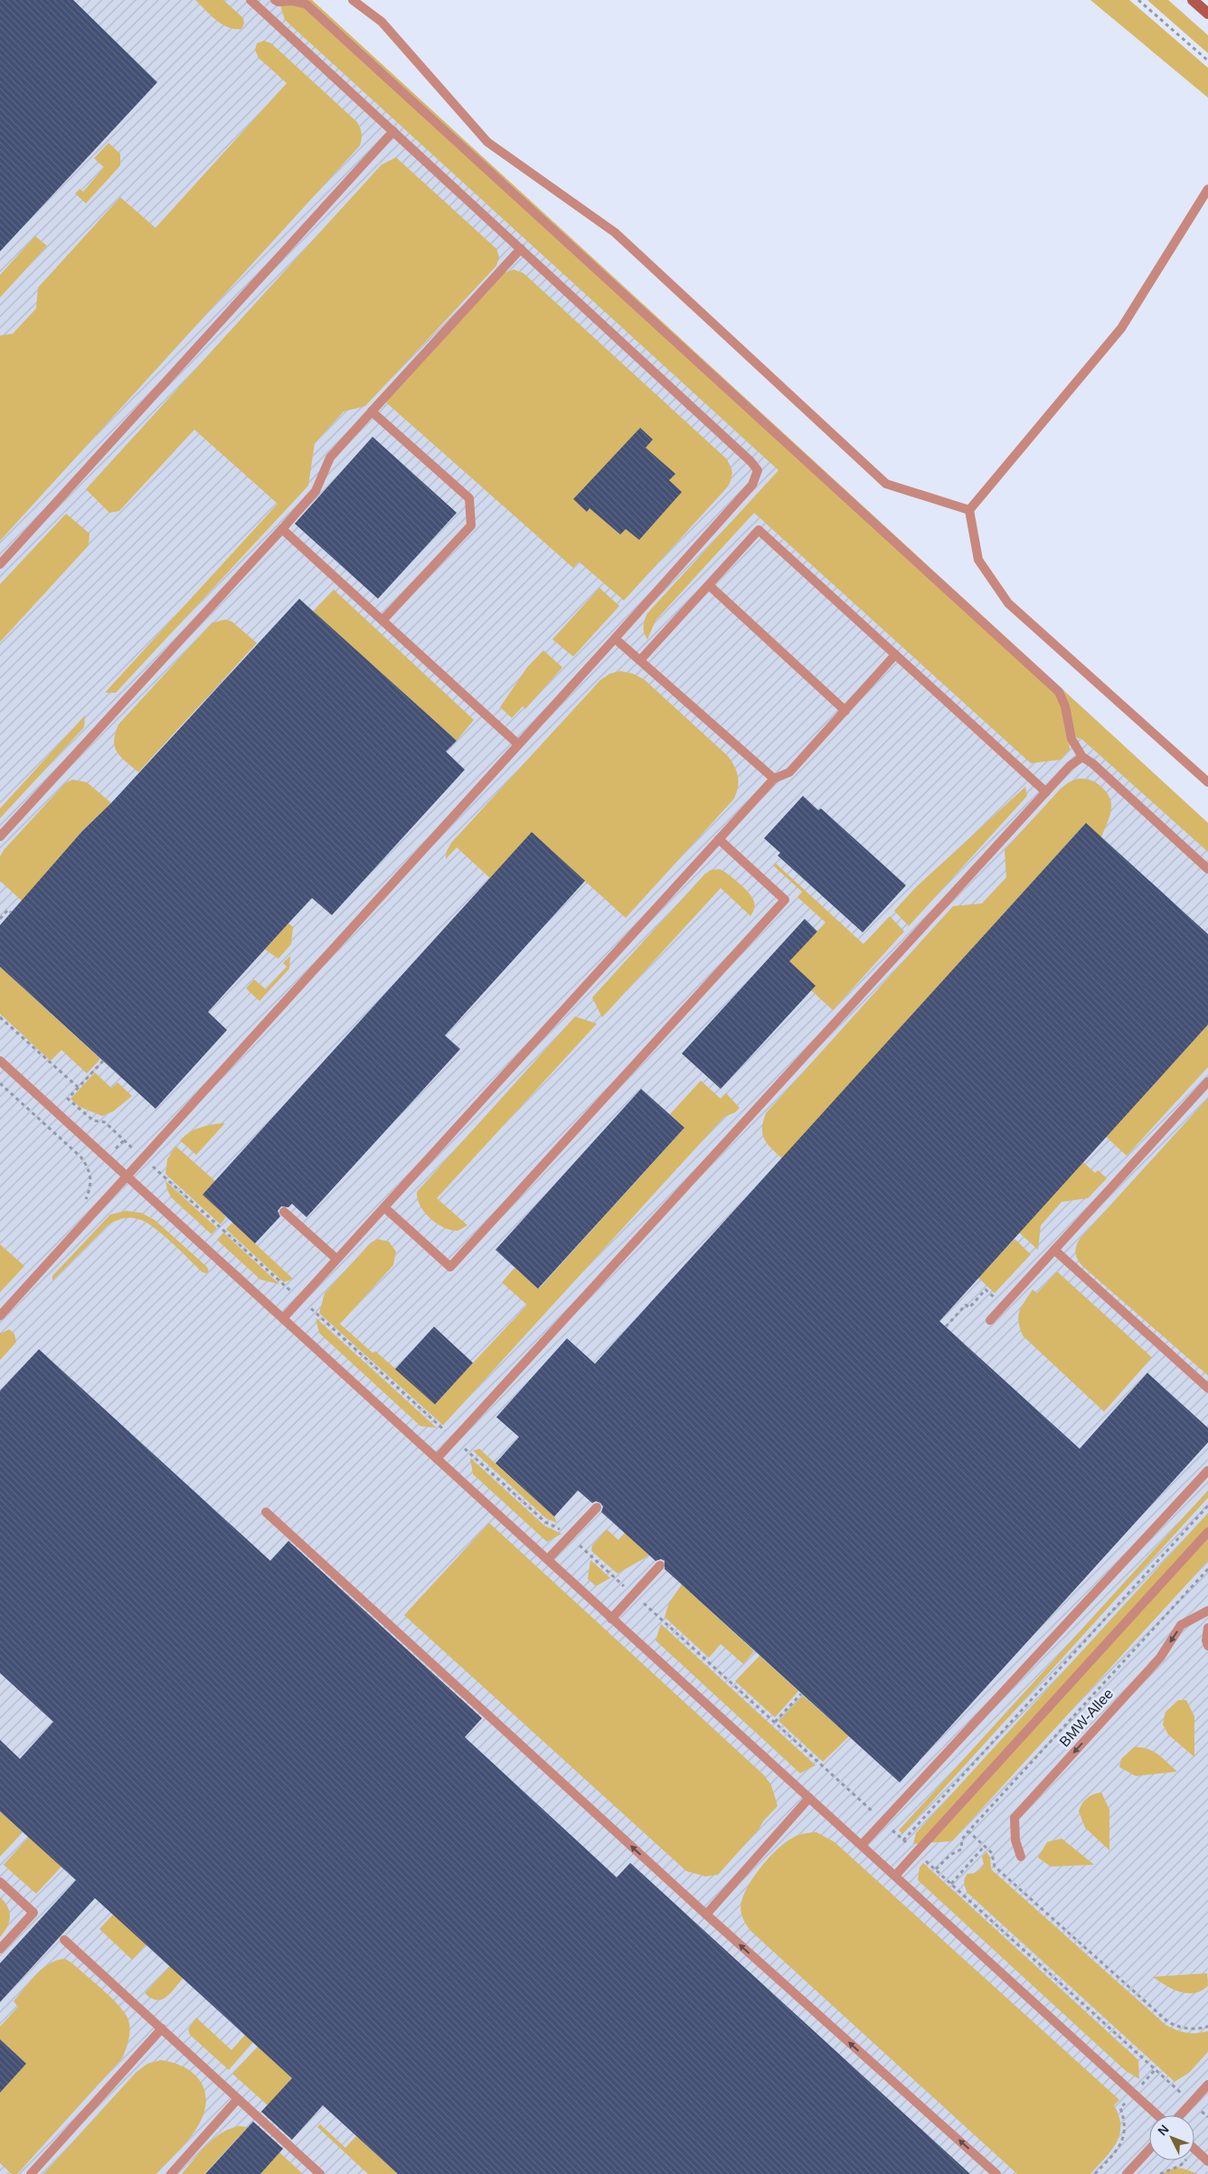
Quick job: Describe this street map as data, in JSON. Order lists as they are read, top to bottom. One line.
{"streets":{"lane":["BMW-Allee"]},"north":"top left"}
